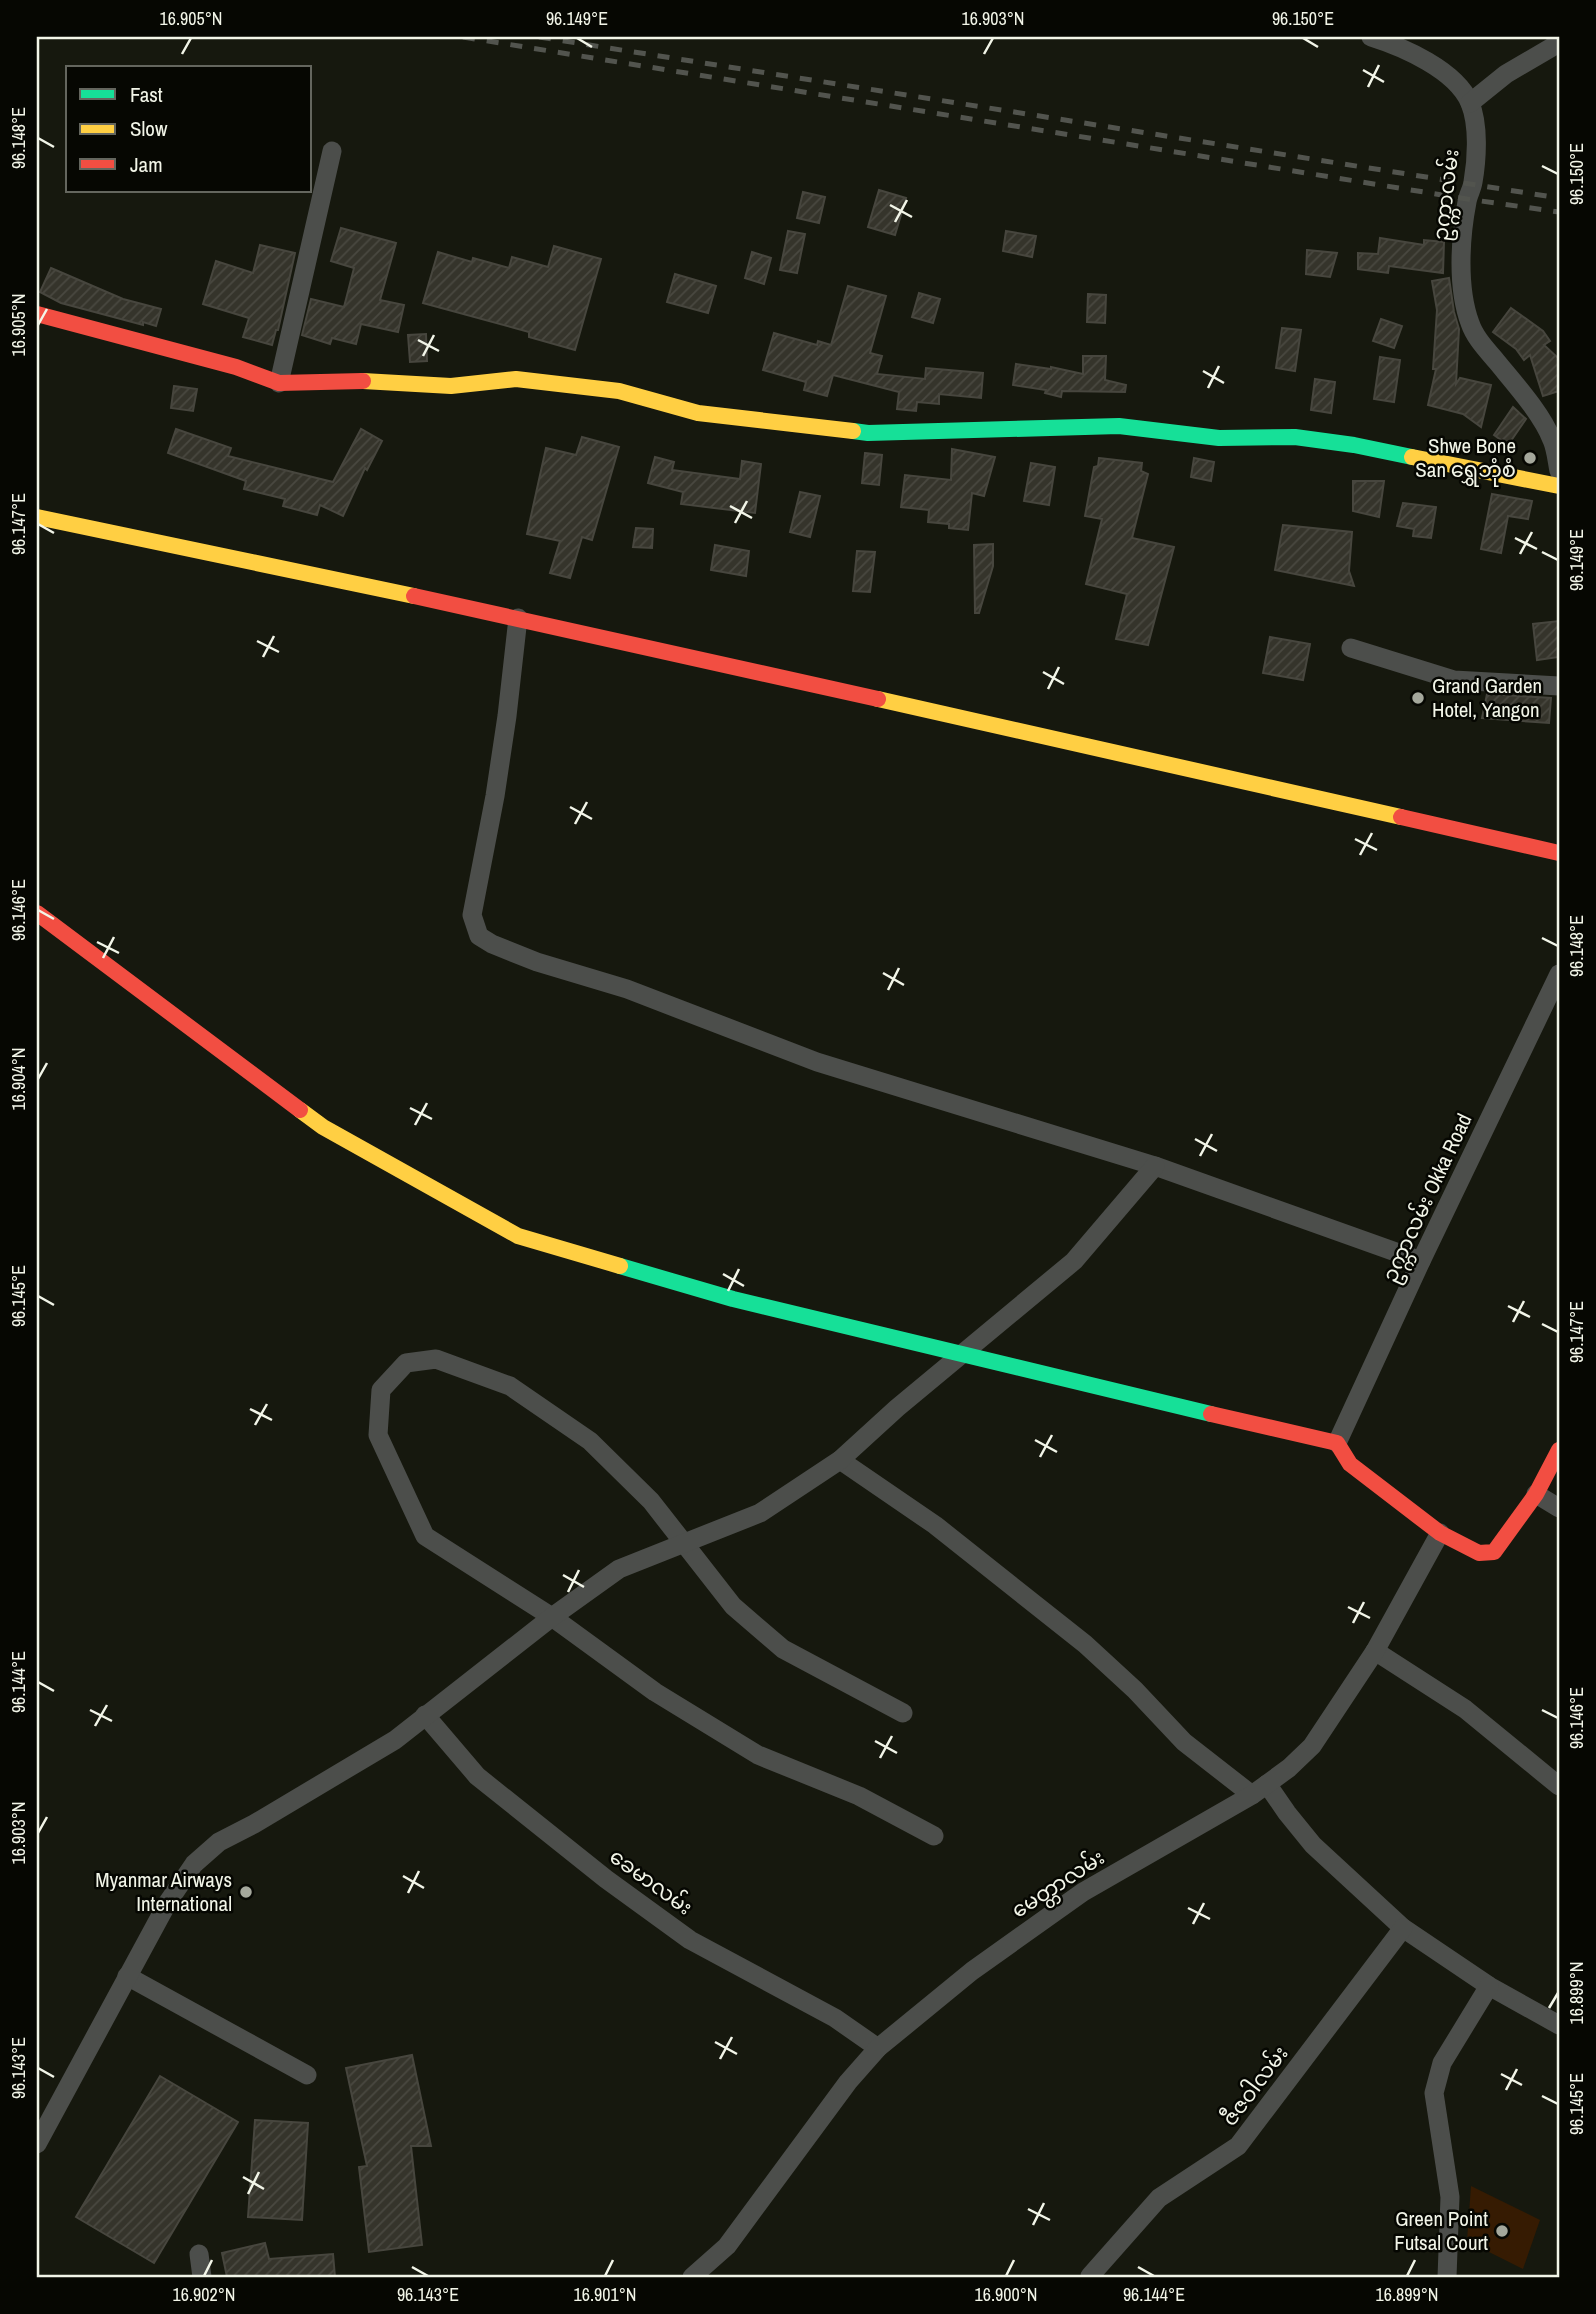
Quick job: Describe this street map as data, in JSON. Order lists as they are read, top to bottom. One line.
{"streets":{"street":["ဥက္ကာလမ်း","ဥက္ကာလမ်း Okka Road","ခေမာလမ်း","မေတ္တာလမ်း","ဇီဇဝါလမ်း"]},"crossings":[["ခေမာလမ်း","မေတ္တာလမ်း"]],"places":["Shwe Bone San ရွှေဘုံစံ","Grand Garden Hotel, Yangon","Myanmar Airways International","Green Point Futsal Court"],"legend":["Fast","Slow","Jam"],"coordinates":["16.905°N","96.149°E","16.903°N","96.150°E","96.148°E","96.147°E","96.146°E","16.904°N","96.145°E","96.144°E","16.899°N","96.143°E","16.902°N","16.901°N","16.900°N"]}
